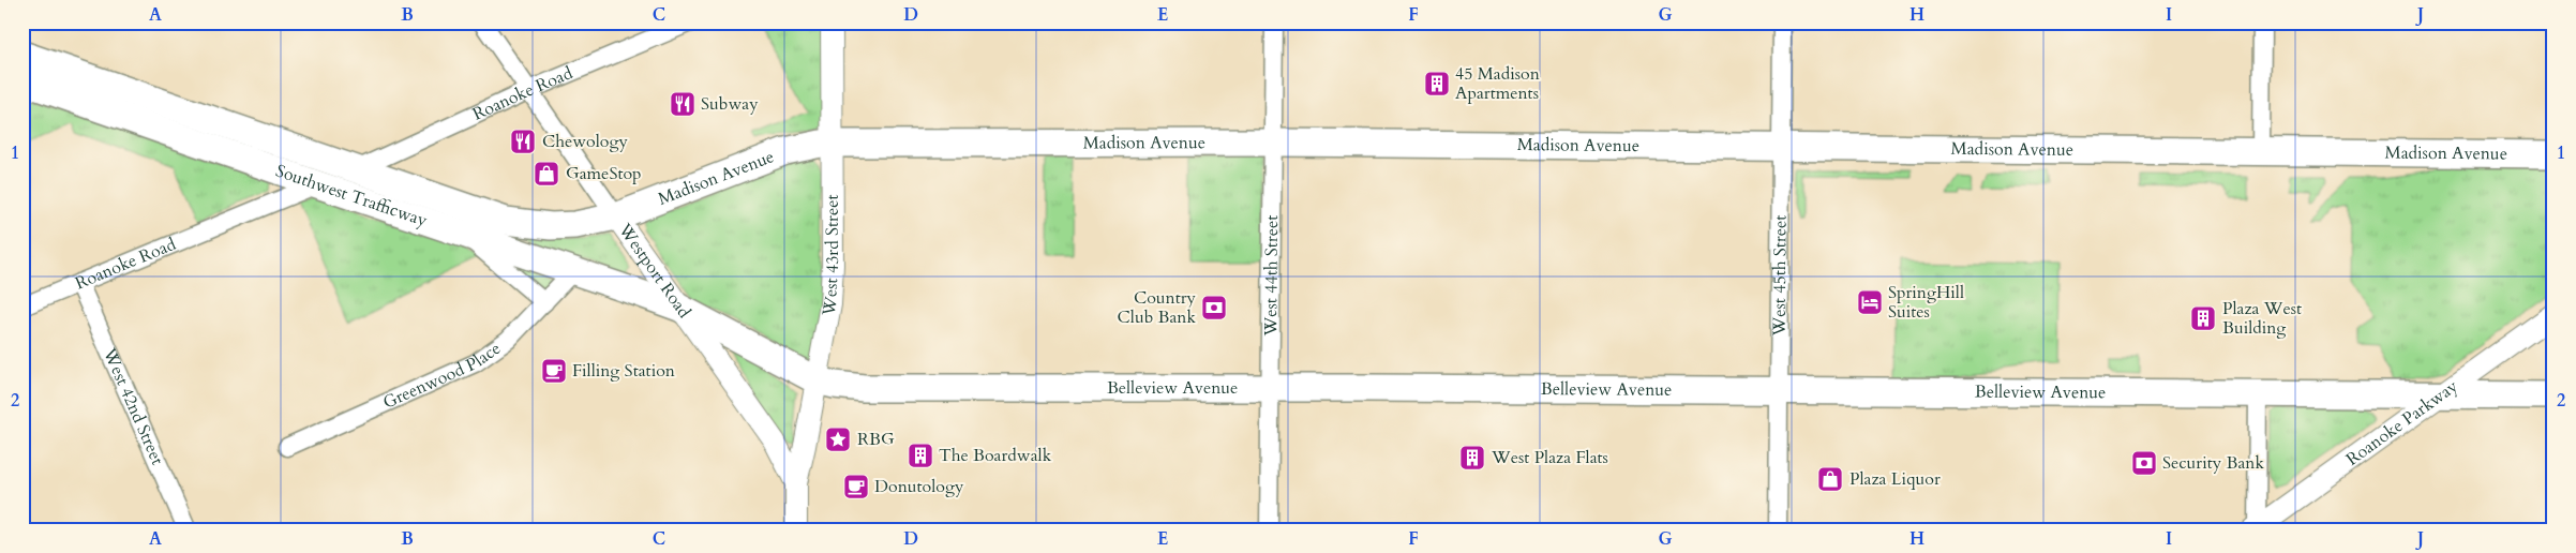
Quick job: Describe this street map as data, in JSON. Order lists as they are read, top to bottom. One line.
{"streets":{"main road":["Madison Avenue","Southwest Trafficway","Belleview Avenue"],"street":["Roanoke Road","West 43rd Street","Westport Road","West 44th Street","West 45th Street","Greenwood Place","West 42nd Street","Roanoke Parkway"]},"crossings":[["Roanoke Road","Southwest Trafficway"],["Roanoke Road","Westport Road"],["Roanoke Road","West 42nd Street"],["Madison Avenue","Southwest Trafficway"],["Madison Avenue","West 43rd Street"],["Madison Avenue","Westport Road"],["Madison Avenue","West 44th Street"],["Madison Avenue","West 45th Street"],["Southwest Trafficway","Westport Road"],["Southwest Trafficway","Greenwood Place"],["Southwest Trafficway","Belleview Avenue"],["West 43rd Street","Westport Road"],["West 43rd Street","Belleview Avenue"],["Westport Road","Belleview Avenue"],["West 44th Street","Belleview Avenue"],["West 45th Street","Belleview Avenue"],["Belleview Avenue","Roanoke Parkway"]],"places":{"building":["45 Madison Apartments","Plaza West Building","The Boardwalk","West Plaza Flats"],"restaurant":["Subway","Chewology"],"shop":["GameStop","Plaza Liquor"],"hotel":["SpringHill Suites"],"bank":["Country Club Bank","Security Bank"],"cafe":["Filling Station","Donutology"],"place":["RBG"]},"grid":{"columns":["A","B","C","D","E","F","G","H","I","J"],"rows":["1","2"]}}
